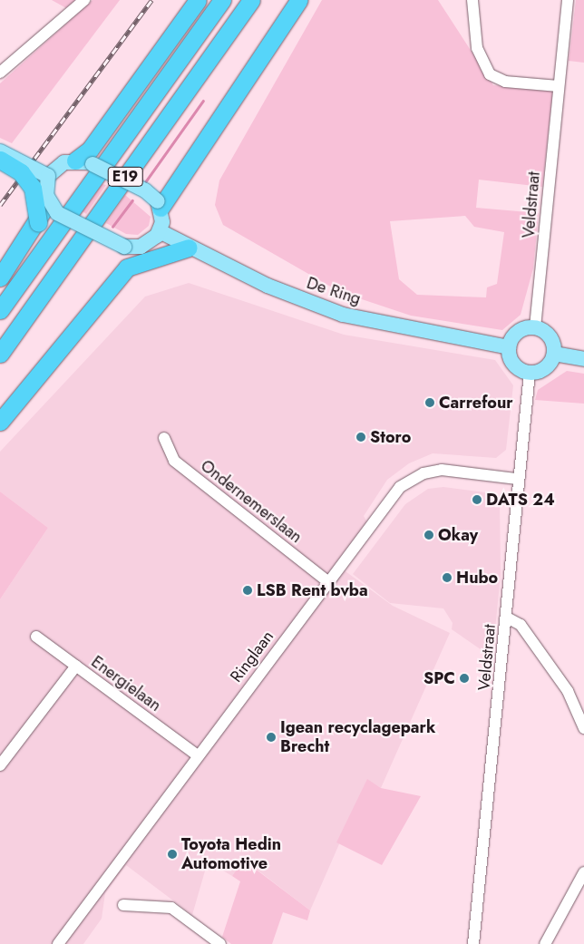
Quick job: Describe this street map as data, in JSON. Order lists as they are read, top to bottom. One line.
{"streets":{"highway":["E19"],"main road":["De Ring"],"street":["Veldstraat","Ondernemerslaan","Ringlaan","Energielaan"]},"crossings":[["Veldstraat","De Ring"],["Veldstraat","Ringlaan"],["Ondernemerslaan","Ringlaan"],["Ringlaan","Energielaan"]],"places":["Carrefour","Storo","DATS 24","Okay","Hubo","LSB Rent bvba","SPC","Igean recyclagepark Brecht","Toyota Hedin Automotive"]}
